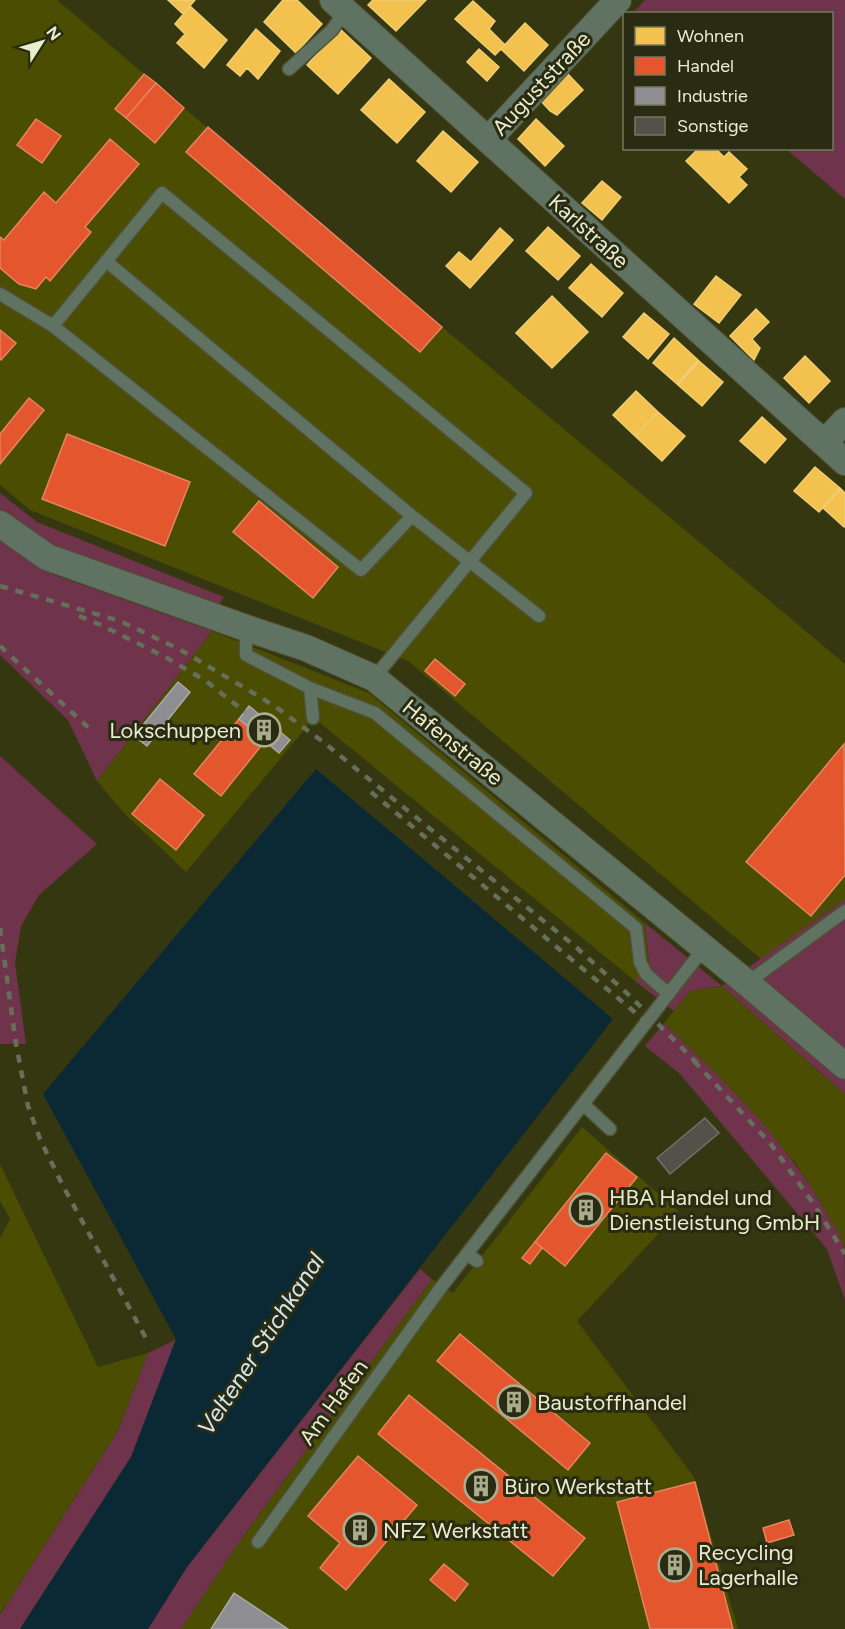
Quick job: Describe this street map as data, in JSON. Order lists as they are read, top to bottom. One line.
{"streets":{"street":["Auguststraße","Karlstraße","Hafenstraße"],"lane":["Am Hafen"]},"crossings":[["Auguststraße","Karlstraße"]],"water":["Veltener Stichkanal"],"places":{"building":["Lokschuppen","HBA Handel und Dienstleistung GmbH","Baustoffhandel","Büro Werkstatt","NFZ Werkstatt","Recycling Lagerhalle"]},"legend":["Wohnen","Handel","Industrie","Sonstige"],"north":"top right"}
